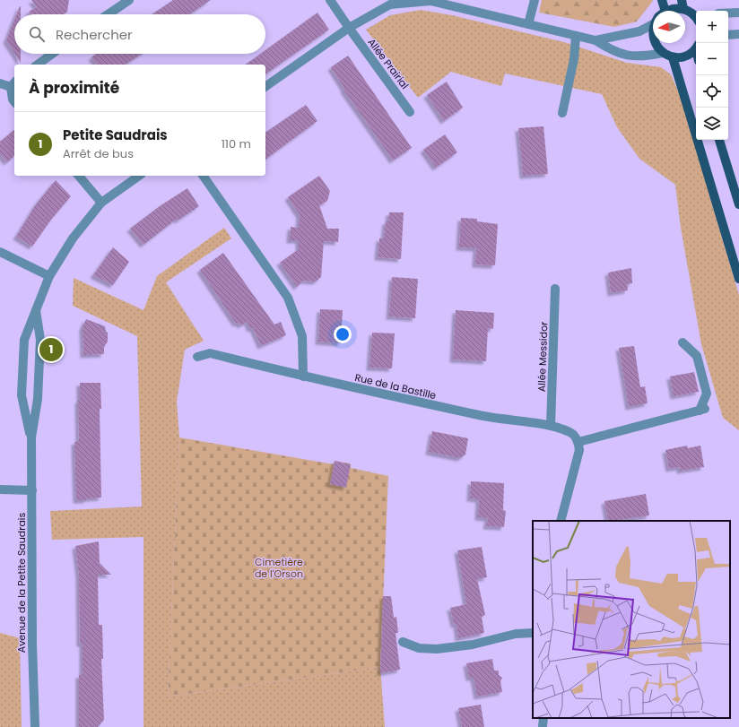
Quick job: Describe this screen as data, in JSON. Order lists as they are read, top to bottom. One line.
{"streets":{"street":["Allée Prairial","Allée Messidor","Rue de la Bastille","Avenue de la Petite Saudrais"]},"crossings":[["Allée Messidor","Rue de la Bastille"]],"parks":["Cimetière de l'Orson"],"north":"left","page":{"map_buttons":["+","−"],"search":"Rechercher","heading":"À proximité","list":[{"mark":"1","name":"Petite Saudrais","note":"Arrêt de bus","value":"110 m"}],"pins":"1"}}
